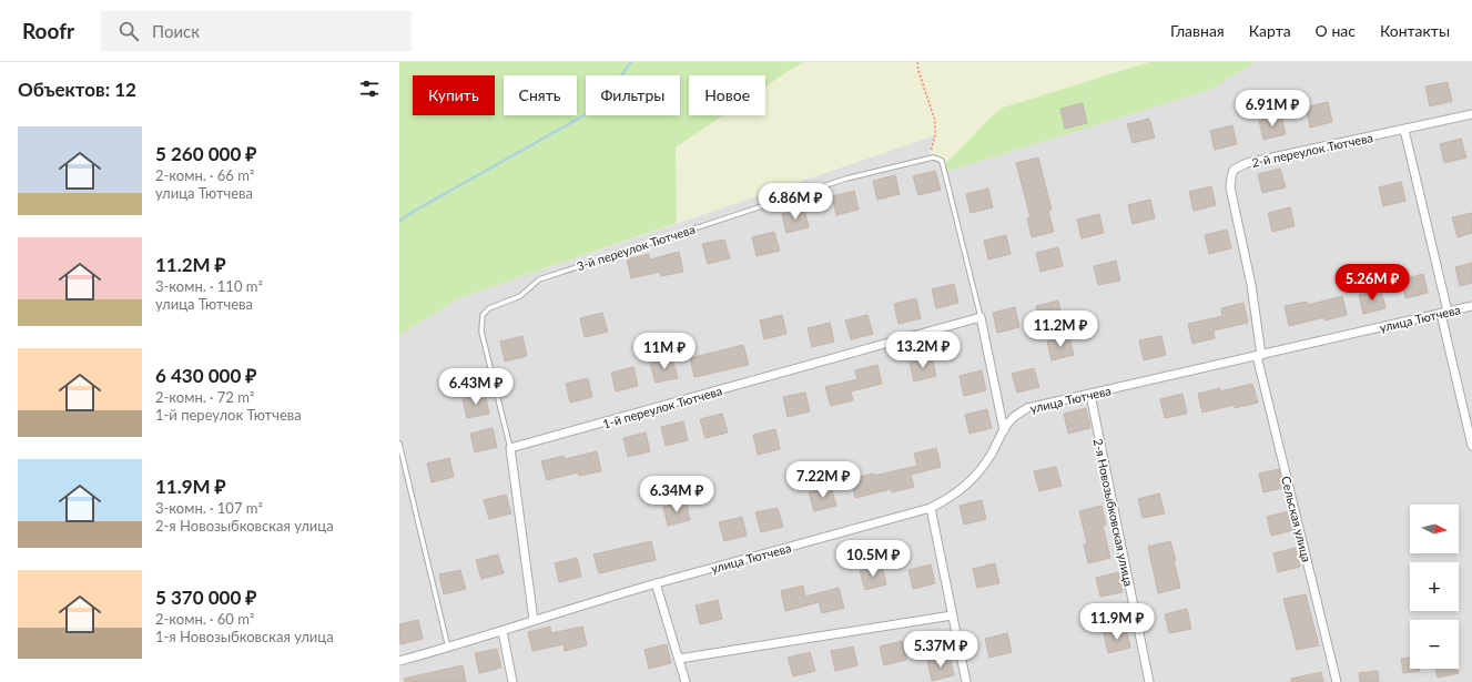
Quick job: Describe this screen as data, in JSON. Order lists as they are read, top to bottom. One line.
{"streets":{"street":["2-й переулок Тютчева","улица Тютчева","1-й переулок Тютчева","2-я Новозыбковская улица","Сельская улица"],"lane":["3-й переулок Тютчева"]},"crossings":[["2-й переулок Тютчева","улица Тютчева"],["2-й переулок Тютчева","Сельская улица"],["3-й переулок Тютчева","1-й переулок Тютчева"],["улица Тютчева","2-я Новозыбковская улица"],["улица Тютчева","Сельская улица"]],"north":"right","page":{"header":"Roofr","search":"Поиск","nav":["Главная","Карта","О нас","Контакты"],"heading":"Объектов: 12","chip":["Купить","Снять","Фильтры","Новое"],"price":["6.91M ₽","6.86M ₽","5.26M ₽","11.2M ₽","13.2M ₽","11M ₽","6.43M ₽","7.22M ₽","6.34M ₽","10.5M ₽","11.9M ₽","5.37M ₽"],"list":[{"name":"5 260 000 ₽","note":"2-комн. · 66 m² · улица Тютчева"},{"name":"11.2M ₽","note":"3-комн. · 110 m² · улица Тютчева"},{"name":"6 430 000 ₽","note":"2-комн. · 72 m² · 1-й переулок Тютчева"},{"name":"11.9M ₽","note":"3-комн. · 107 m² · 2-я Новозыбковская улица"},{"name":"5 370 000 ₽","note":"2-комн. · 60 m² · 1-я Новозыбковская улица"}],"map_buttons":["+","−"]}}
